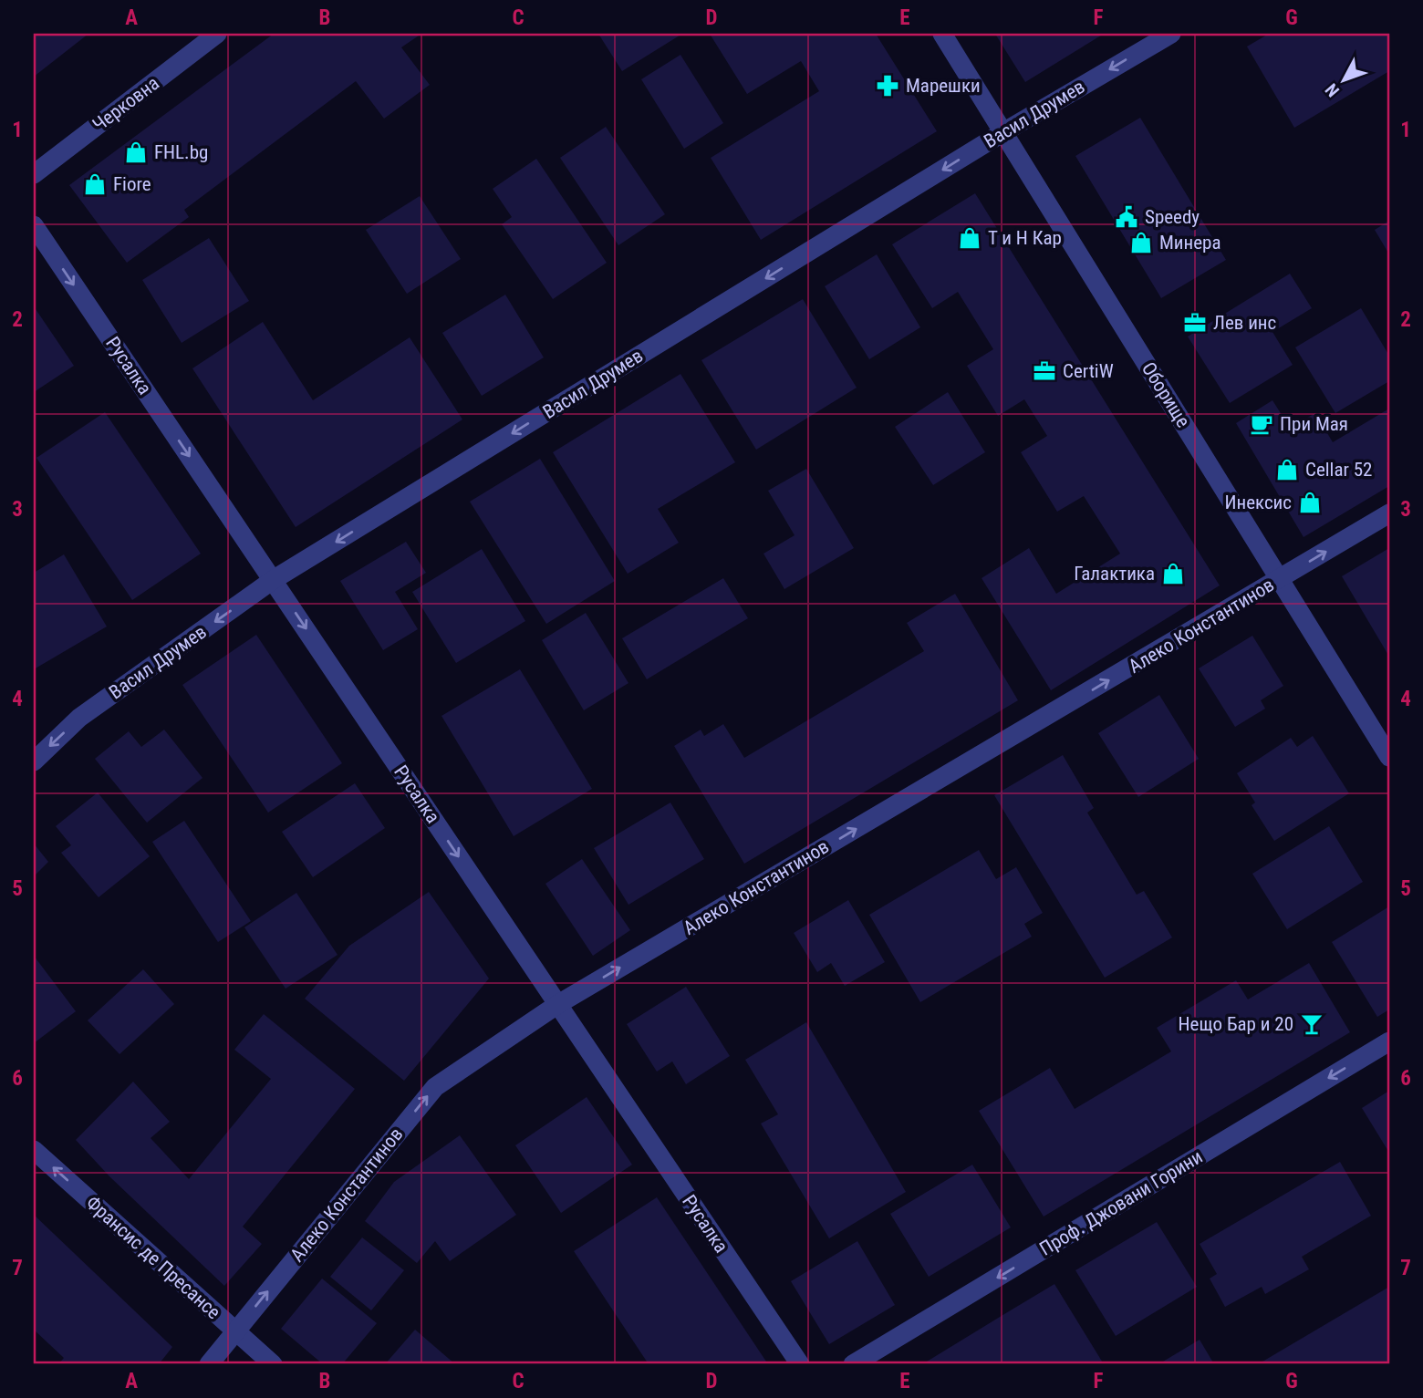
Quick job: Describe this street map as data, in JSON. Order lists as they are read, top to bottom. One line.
{"streets":{"street":["Черковна","Васил Друмев","Русалка","Оборище","Алеко Константинов","Проф. Джовани Горини","Франсис де Пресансе"]},"crossings":[["Васил Друмев","Русалка"],["Васил Друмев","Оборище"],["Русалка","Алеко Константинов"],["Оборище","Алеко Константинов"],["Алеко Константинов","Франсис де Пресансе"]],"one_way":["Васил Друмев","Русалка","Алеко Константинов","Проф. Джовани Горини","Франсис де Пресансе"],"places":{"pharmacy":["Марешки"],"shop":["FHL.bg","Fiore","Т и Н Кар","Минера","Cellar 52","Инексис","Галактика"],"public building":["Speedy"],"office":["Лев инс","CertiW"],"cafe":["При Мая"],"bar":["Нещо Бар и 20"]},"north":"bottom left","grid":{"columns":["A","B","C","D","E","F","G"],"rows":["1","2","3","4","5","6","7"]}}
